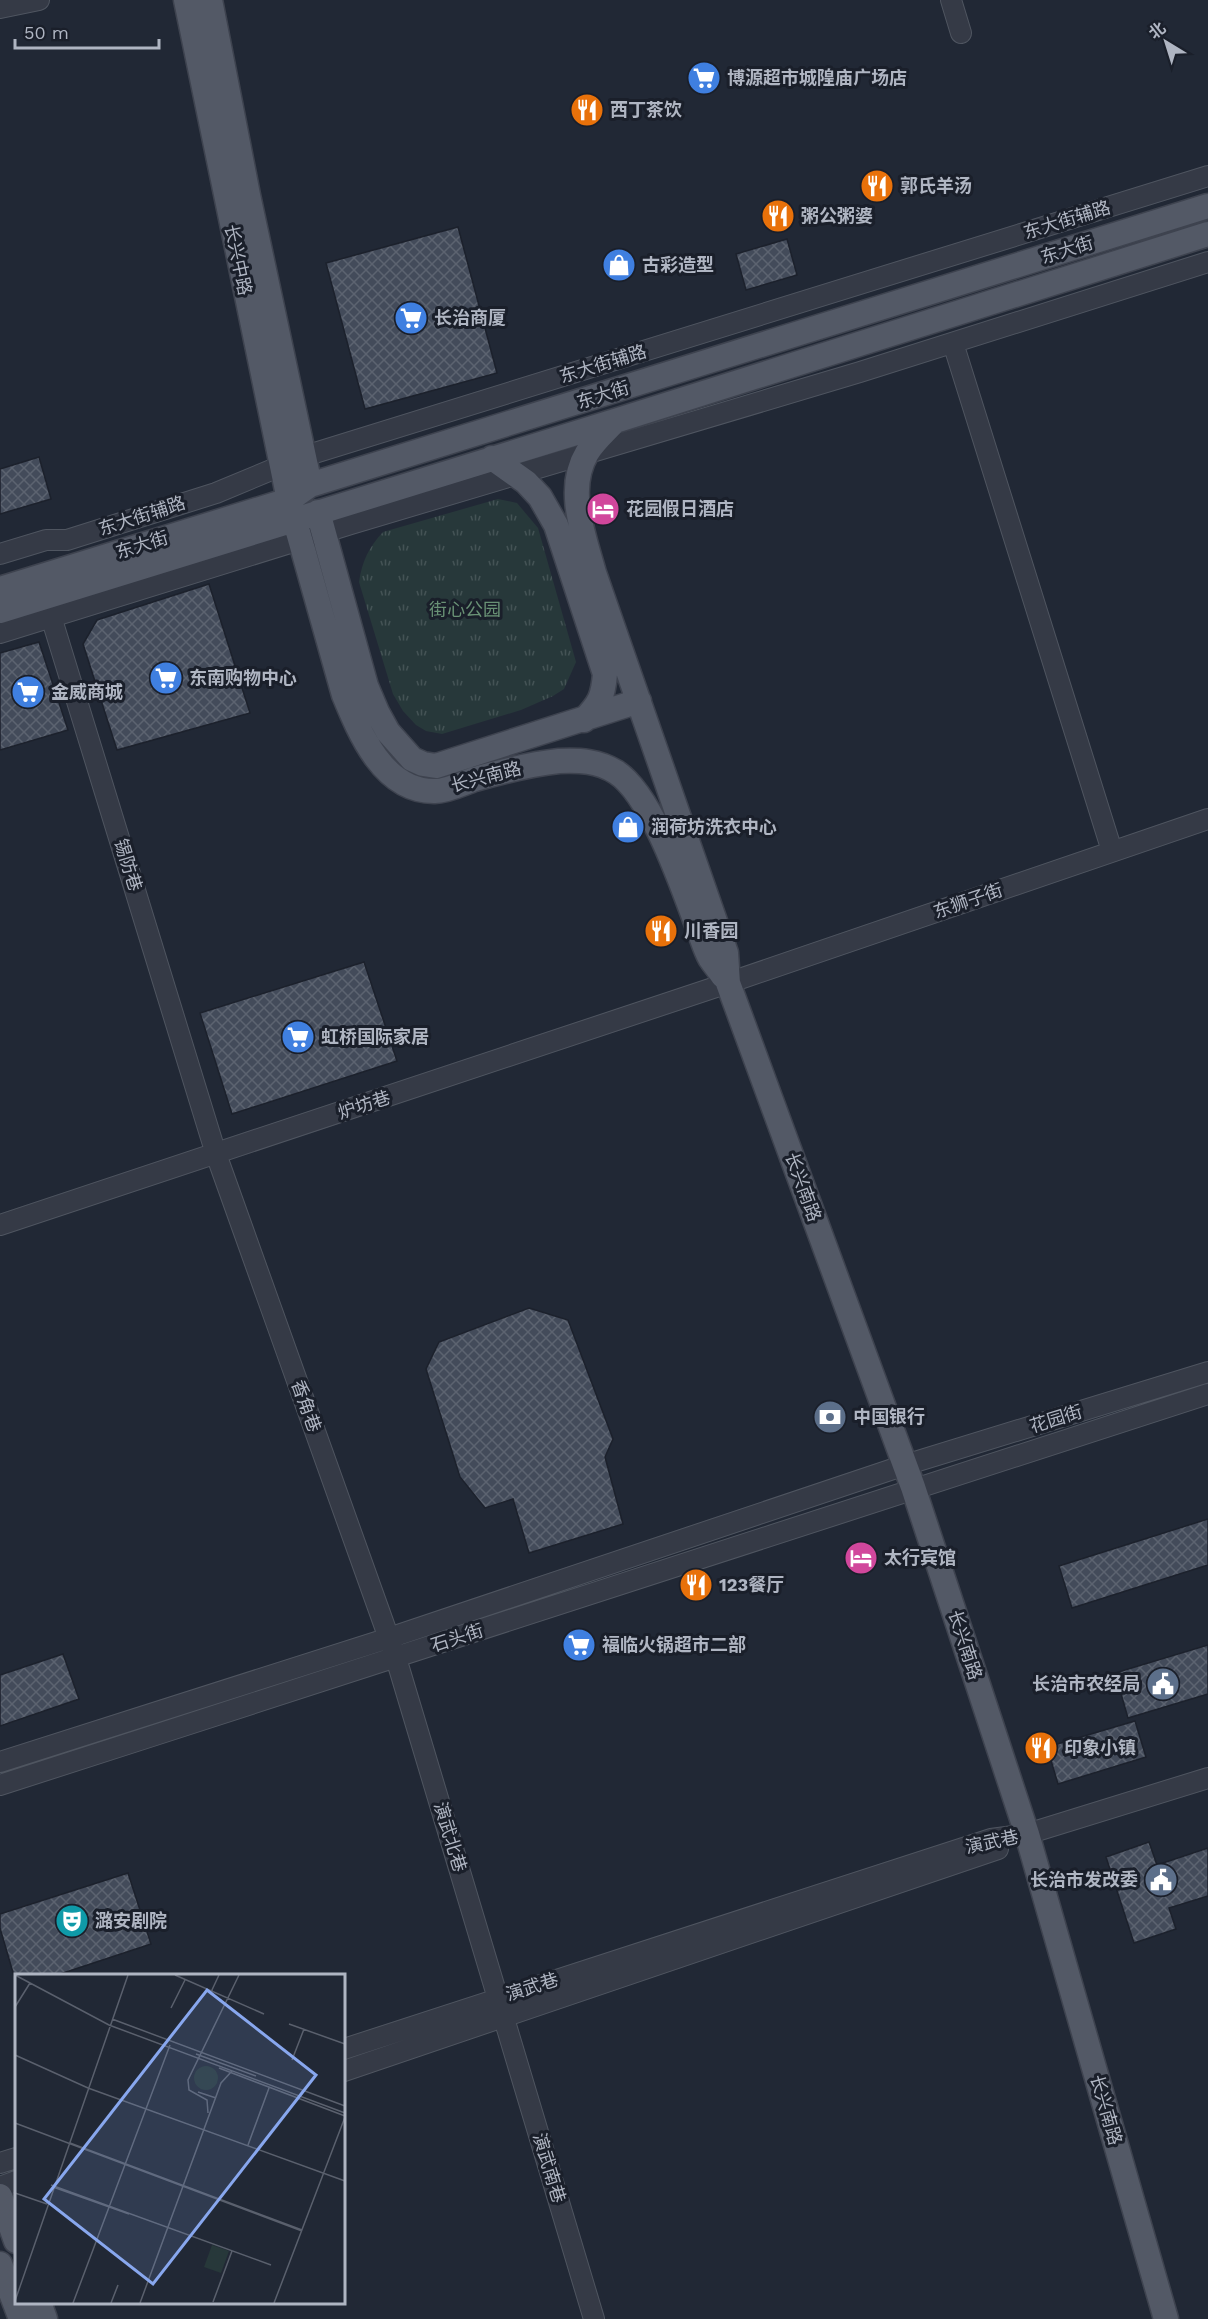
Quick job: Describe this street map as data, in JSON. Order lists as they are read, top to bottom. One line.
{"streets":{"main road":["东大街","长兴中路","长兴南路"],"street":["东大街辅路","锡防巷","东狮子街","炉坊巷","香角巷","花园街","石头街","演武北巷","演武巷","演武南巷"]},"crossings":[["东大街辅路","长兴中路"],["东大街","长兴中路"],["东大街","长兴南路"],["东大街","锡防巷"],["长兴中路","长兴南路"],["长兴南路","东狮子街"],["长兴南路","炉坊巷"],["长兴南路","花园街"],["长兴南路","石头街"],["长兴南路","演武巷"],["锡防巷","炉坊巷"],["锡防巷","香角巷"],["东狮子街","炉坊巷"],["炉坊巷","香角巷"],["香角巷","石头街"],["香角巷","演武北巷"],["花园街","石头街"],["石头街","演武北巷"],["演武北巷","演武巷"],["演武北巷","演武南巷"],["演武巷","演武南巷"]],"parks":["街心公园"],"places":{"supermarket":["博源超市城隍庙广场店","长治商厦","东南购物中心","金威商城","虹桥国际家居","福临火锅超市二部"],"restaurant":["西丁茶饮","郭氏羊汤","粥公粥婆","川香园","123餐厅","印象小镇"],"shop":["古彩造型","润荷坊洗衣中心"],"hotel":["花园假日酒店","太行宾馆"],"bank":["中国银行"],"public building":["长治市农经局","长治市发改委"],"theatre":["潞安剧院"]},"scale_bar":"50 m","north":"top left"}
